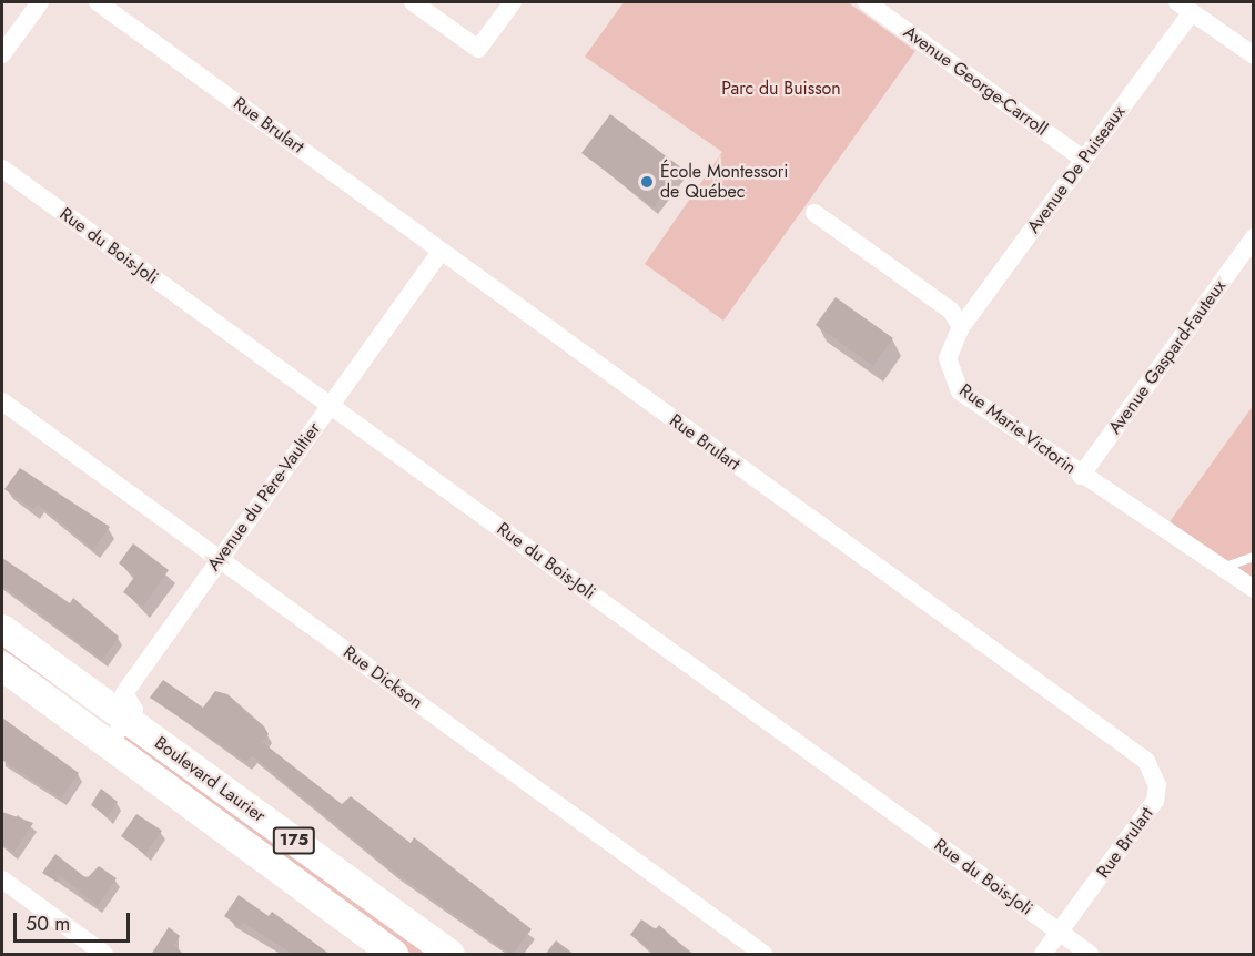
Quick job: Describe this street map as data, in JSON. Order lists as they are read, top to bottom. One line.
{"streets":{"main road":["Boulevard Laurier","175"],"street":["Avenue George-Carroll","Rue Brulart","Avenue De Puiseaux","Rue du Bois-Joli","Avenue Gaspard-Fauteux","Rue Marie-Victorin","Avenue du Père-Vaultier","Rue Dickson"]},"crossings":[["Avenue George-Carroll","Avenue De Puiseaux"],["Rue Brulart","Rue du Bois-Joli"],["Rue Brulart","Avenue du Père-Vaultier"],["Avenue De Puiseaux","Rue Marie-Victorin"],["Rue du Bois-Joli","Avenue du Père-Vaultier"],["Avenue Gaspard-Fauteux","Rue Marie-Victorin"],["Avenue du Père-Vaultier","Rue Dickson"],["Avenue du Père-Vaultier","Boulevard Laurier"]],"parks":["Parc du Buisson"],"places":["École Montessori de Québec"],"scale_bar":"50 m"}
